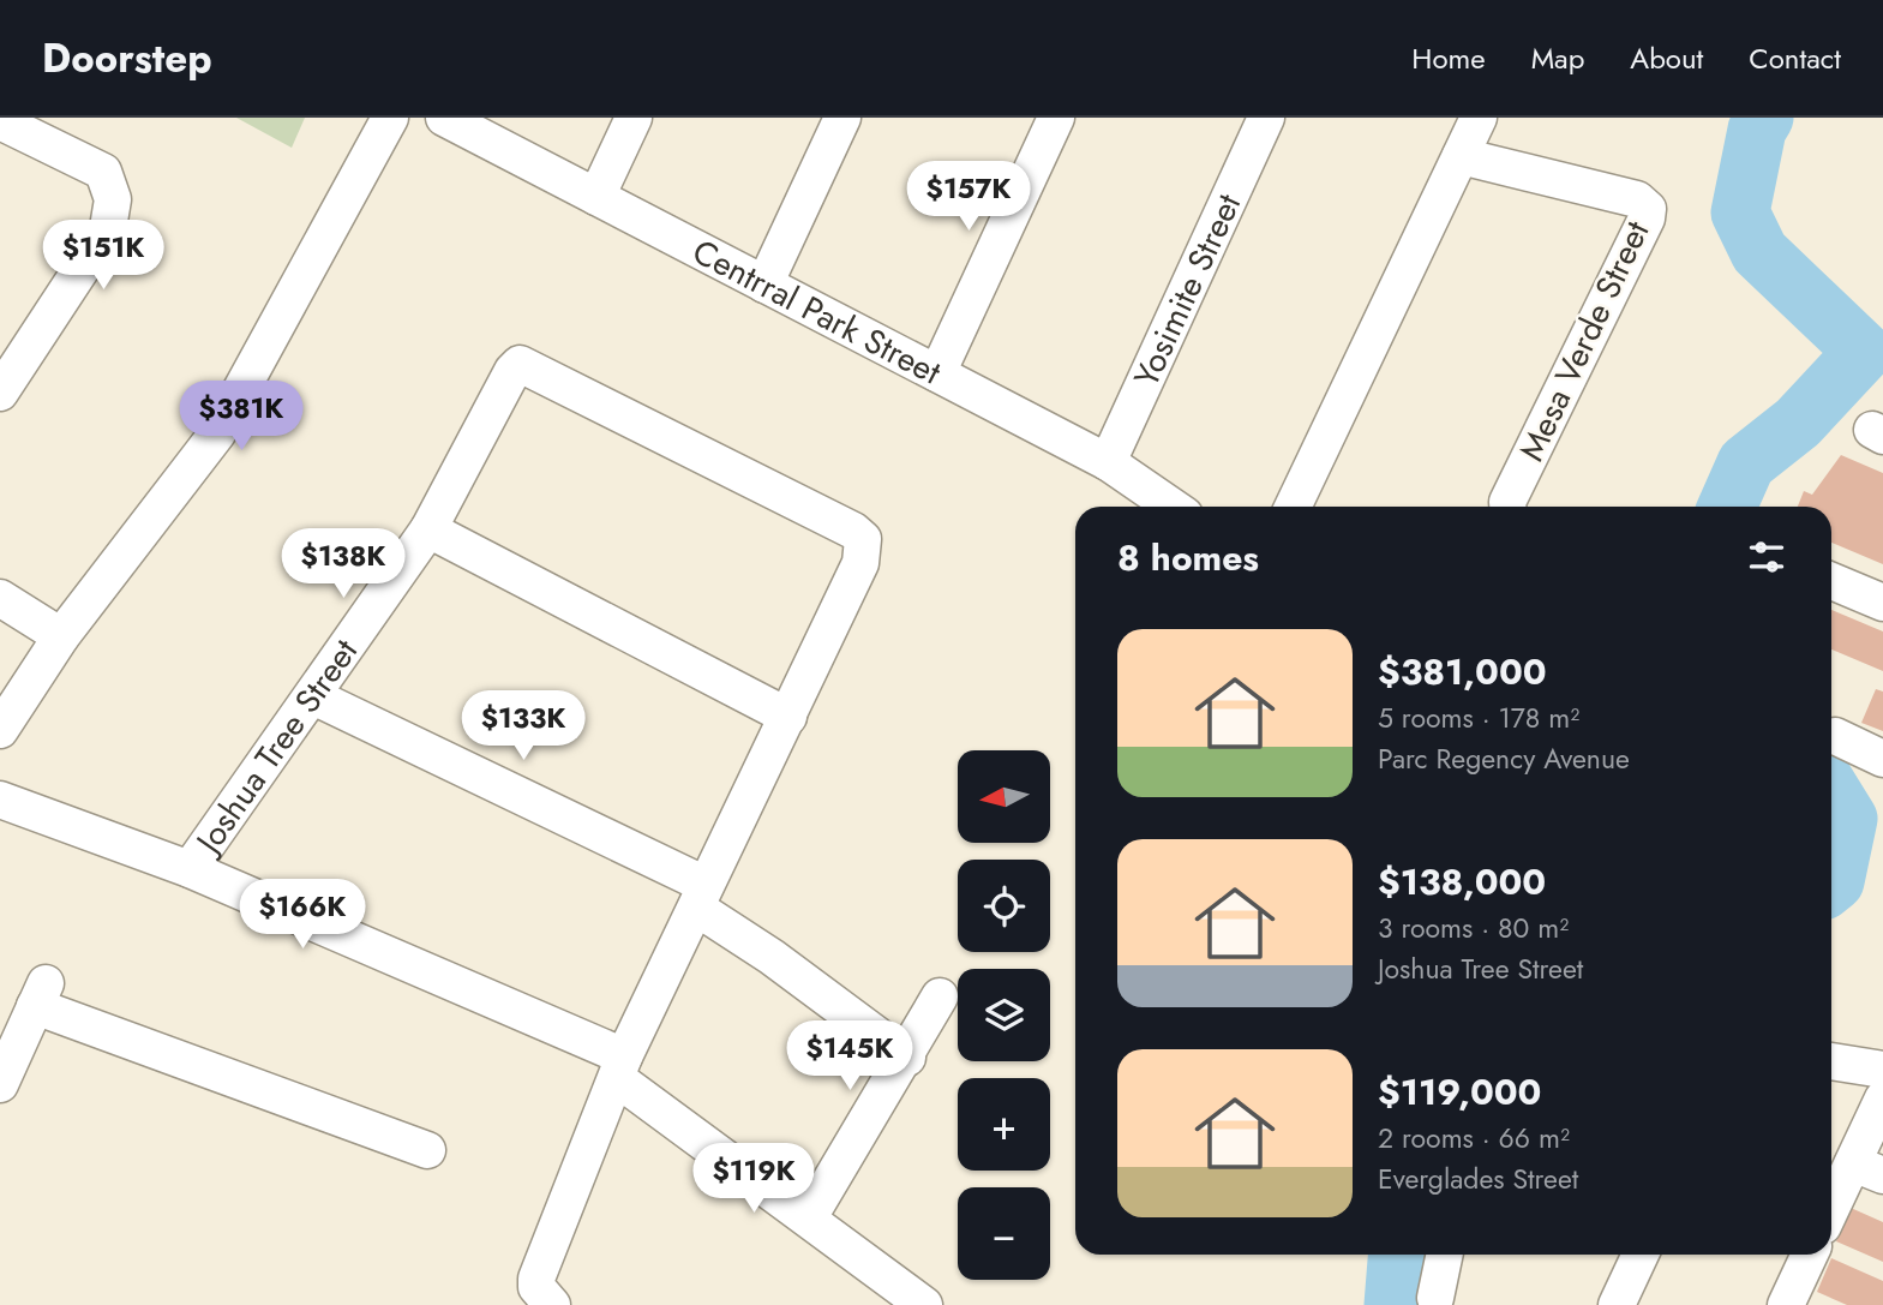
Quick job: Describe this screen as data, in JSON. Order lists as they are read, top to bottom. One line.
{"streets":{"street":["Yosimite Street","Centrral Park Street","Mesa Verde Street","Joshua Tree Street"]},"crossings":[["Yosimite Street","Centrral Park Street"]],"north":"left","page":{"header":"Doorstep","nav":["Home","Map","About","Contact"],"price":["$157K","$151K","$381K","$138K","$133K","$166K","$145K","$119K"],"heading":"8 homes","list":[{"name":"$381,000","note":"5 rooms · 178 m² · Parc Regency Avenue"},{"name":"$138,000","note":"3 rooms · 80 m² · Joshua Tree Street"},{"name":"$119,000","note":"2 rooms · 66 m² · Everglades Street"}],"map_buttons":["+","−"]}}
